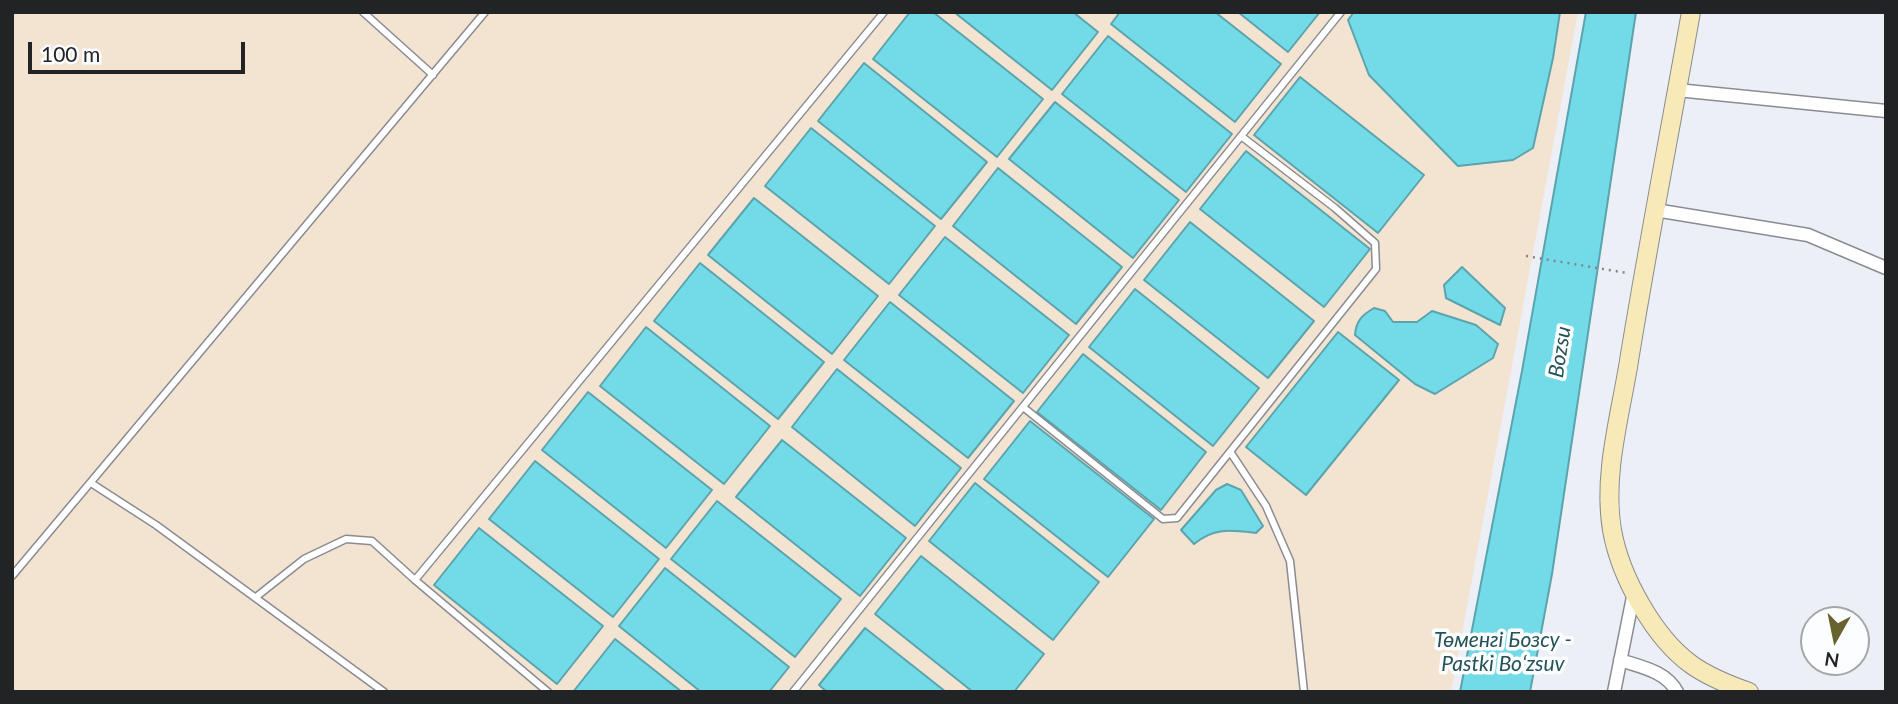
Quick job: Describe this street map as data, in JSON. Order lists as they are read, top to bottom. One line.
{"water":["Bozsu","Төменгі Бозсу - Pastki Boʻzsuv"],"scale_bar":"100 m","north":"bottom"}
